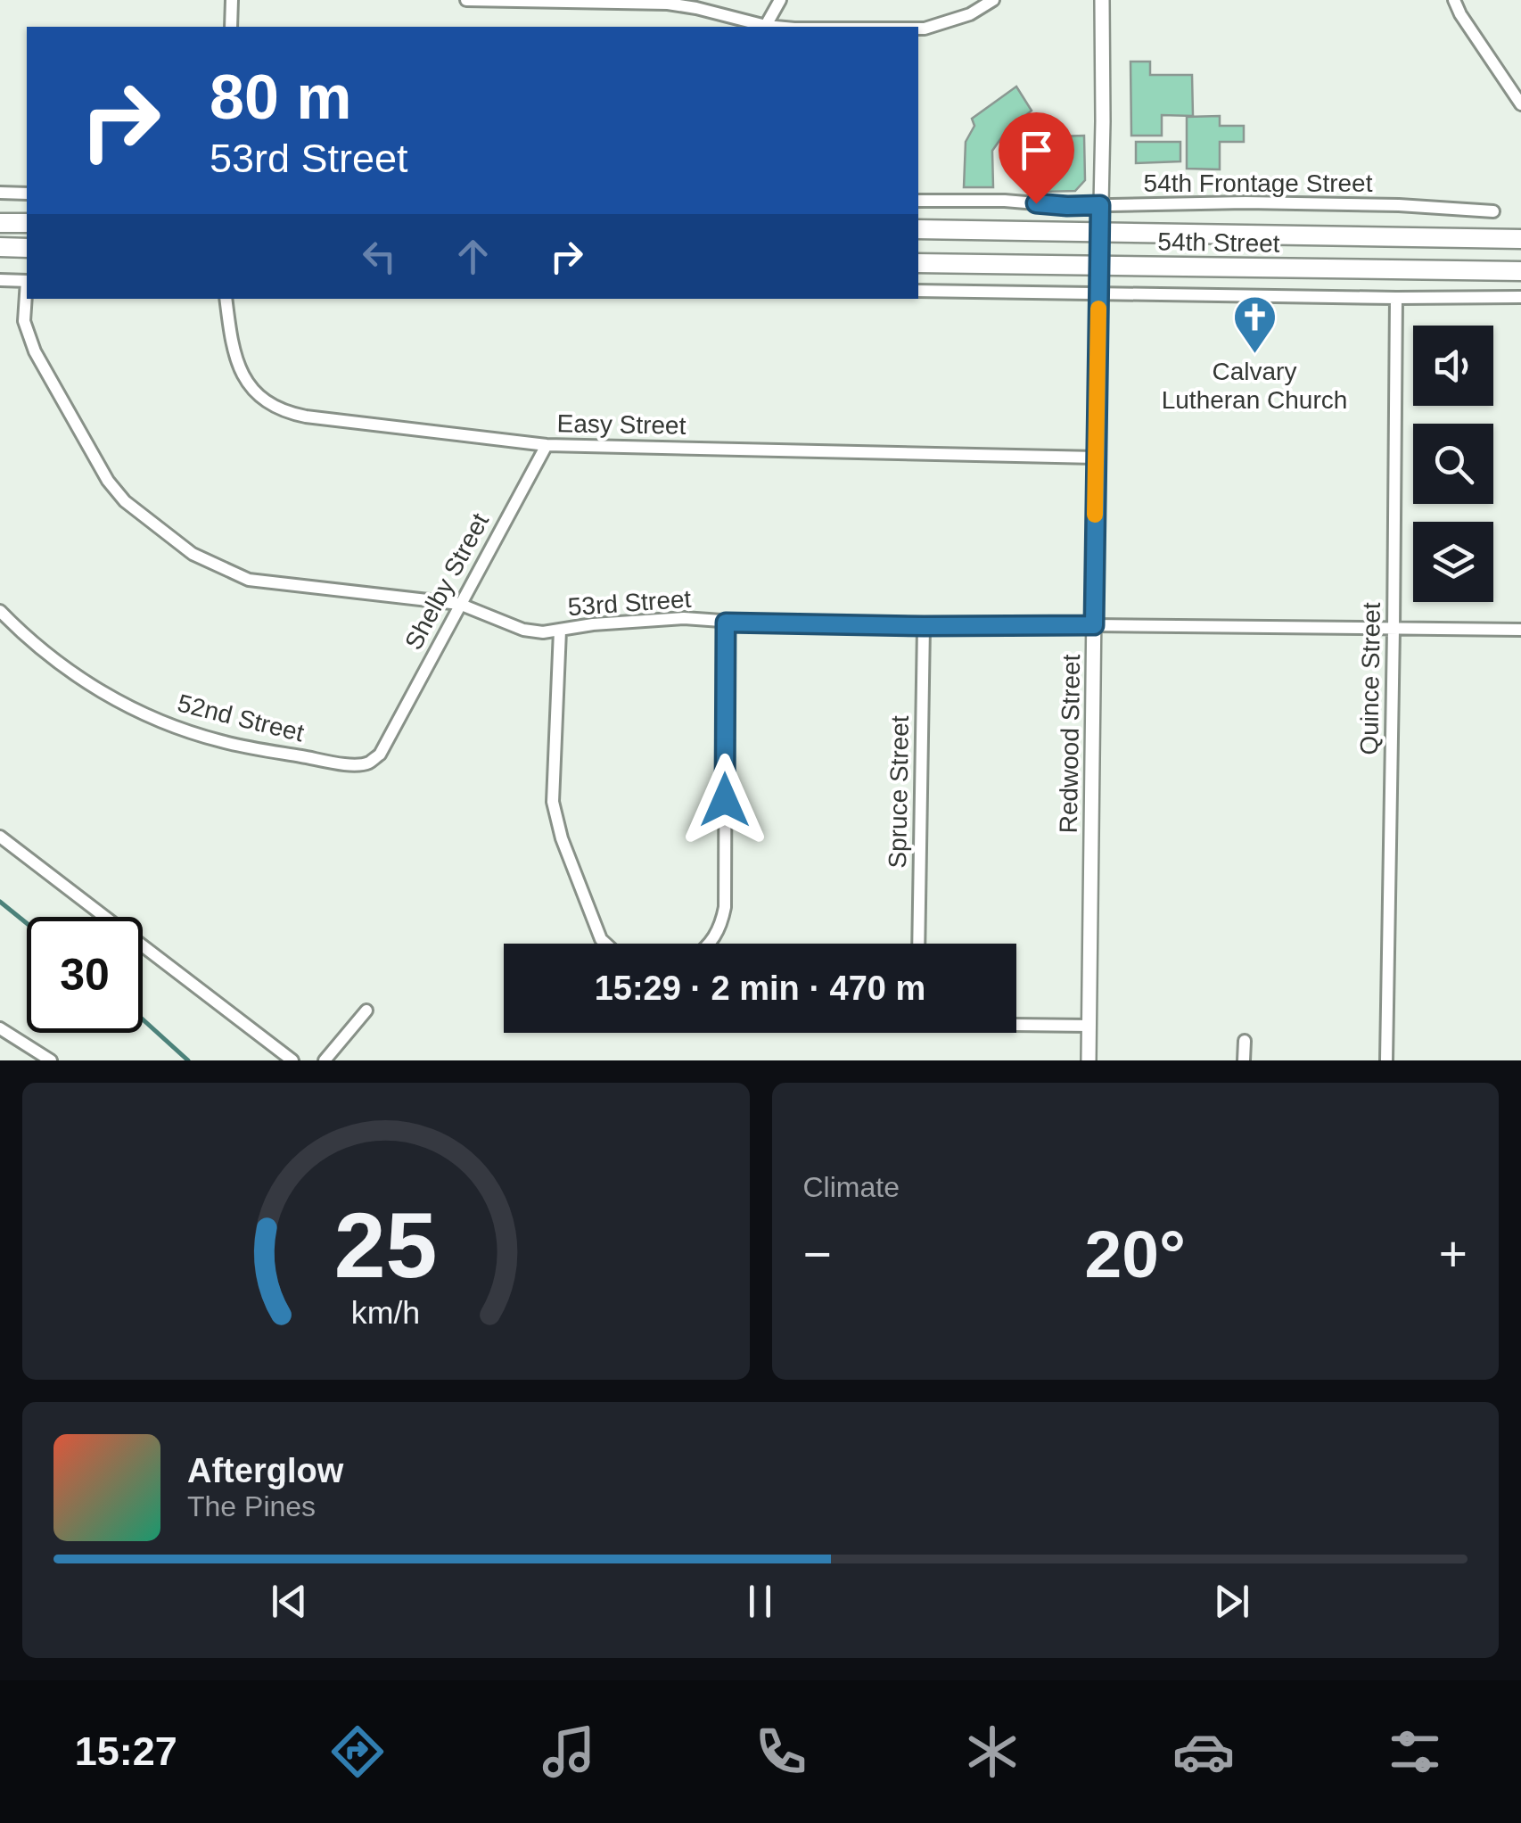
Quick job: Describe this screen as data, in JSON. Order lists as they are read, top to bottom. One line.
{"streets":{"main road":["54th Street"],"street":["54th Frontage Street","Easy Street","Shelby Street","53rd Street","Quince Street","52nd Street","Redwood Street","Spruce Street"]},"crossings":[["54th Frontage Street","Redwood Street"],["54th Street","Redwood Street"],["Easy Street","Shelby Street"],["Easy Street","Redwood Street"],["Shelby Street","53rd Street"],["Shelby Street","52nd Street"],["53rd Street","Quince Street"],["53rd Street","Redwood Street"],["53rd Street","Spruce Street"]],"places":{"church":["Calvary Lutheran Church"]},"page":{"turn":["80 m","53rd Street"],"limit":"30","trip":"15:29 · 2 min · 470 m","tile":"Climate","heat":["−","20°","+"],"song":["Afterglow","The Pines"],"tabs":"15:27","gauge":["25","km/h"]}}
